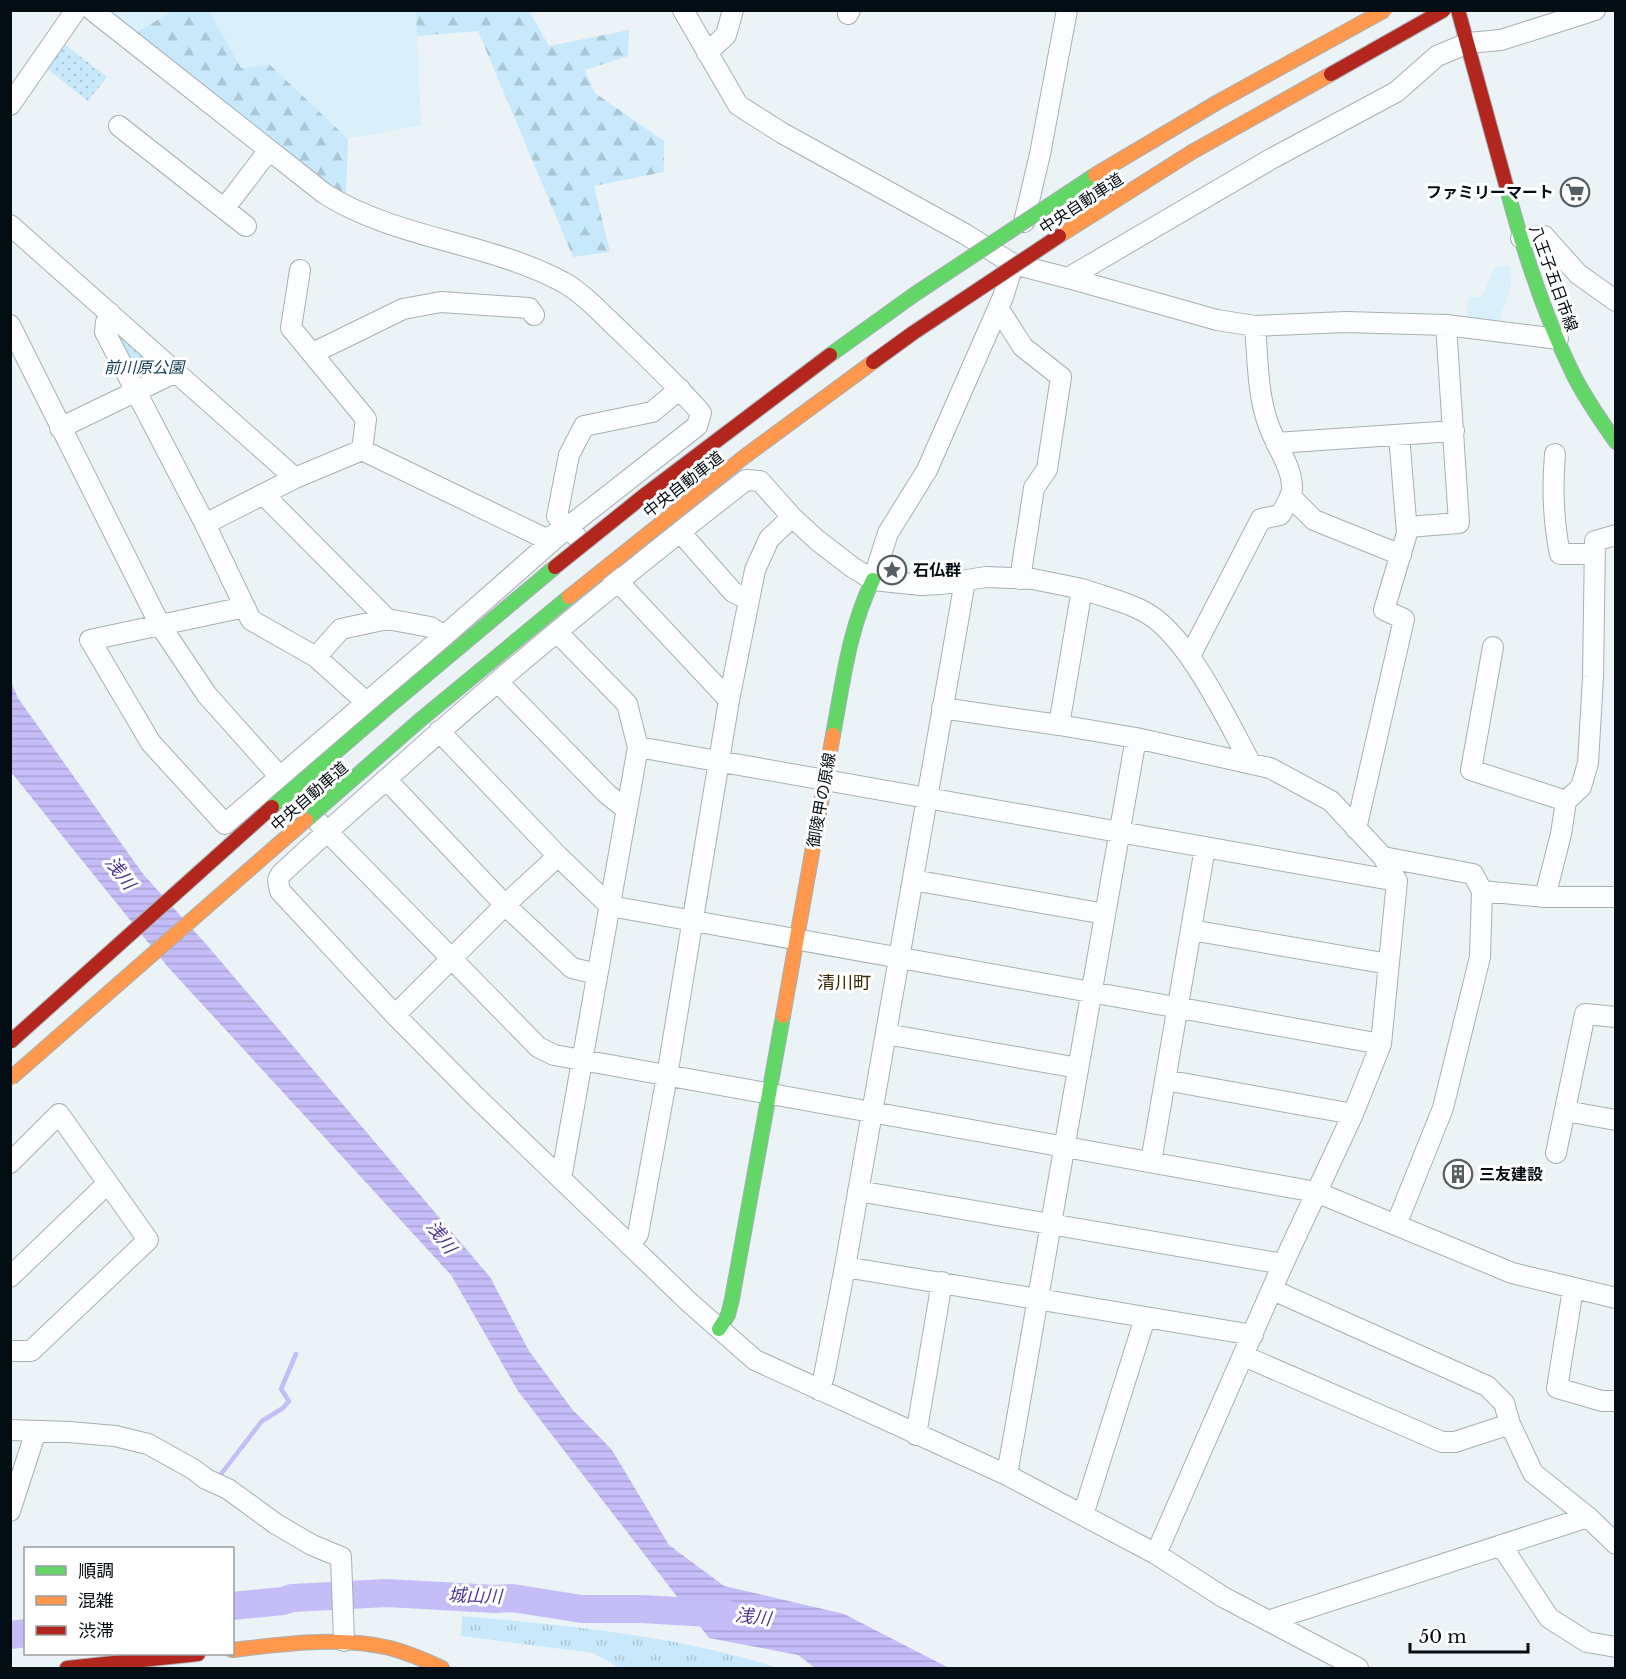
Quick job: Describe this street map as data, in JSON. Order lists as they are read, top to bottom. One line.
{"streets":{"main road":["中央自動車道","八王子五日市線","御陵甲の原線"]},"districts":["清川町"],"water":["浅川","城山川"],"parks":["前川原公園"],"places":{"supermarket":["ファミリーマート"],"place":["石仏群"],"building":["三友建設"]},"legend":["順調","混雑","渋滞"],"scale_bar":"50 m"}
